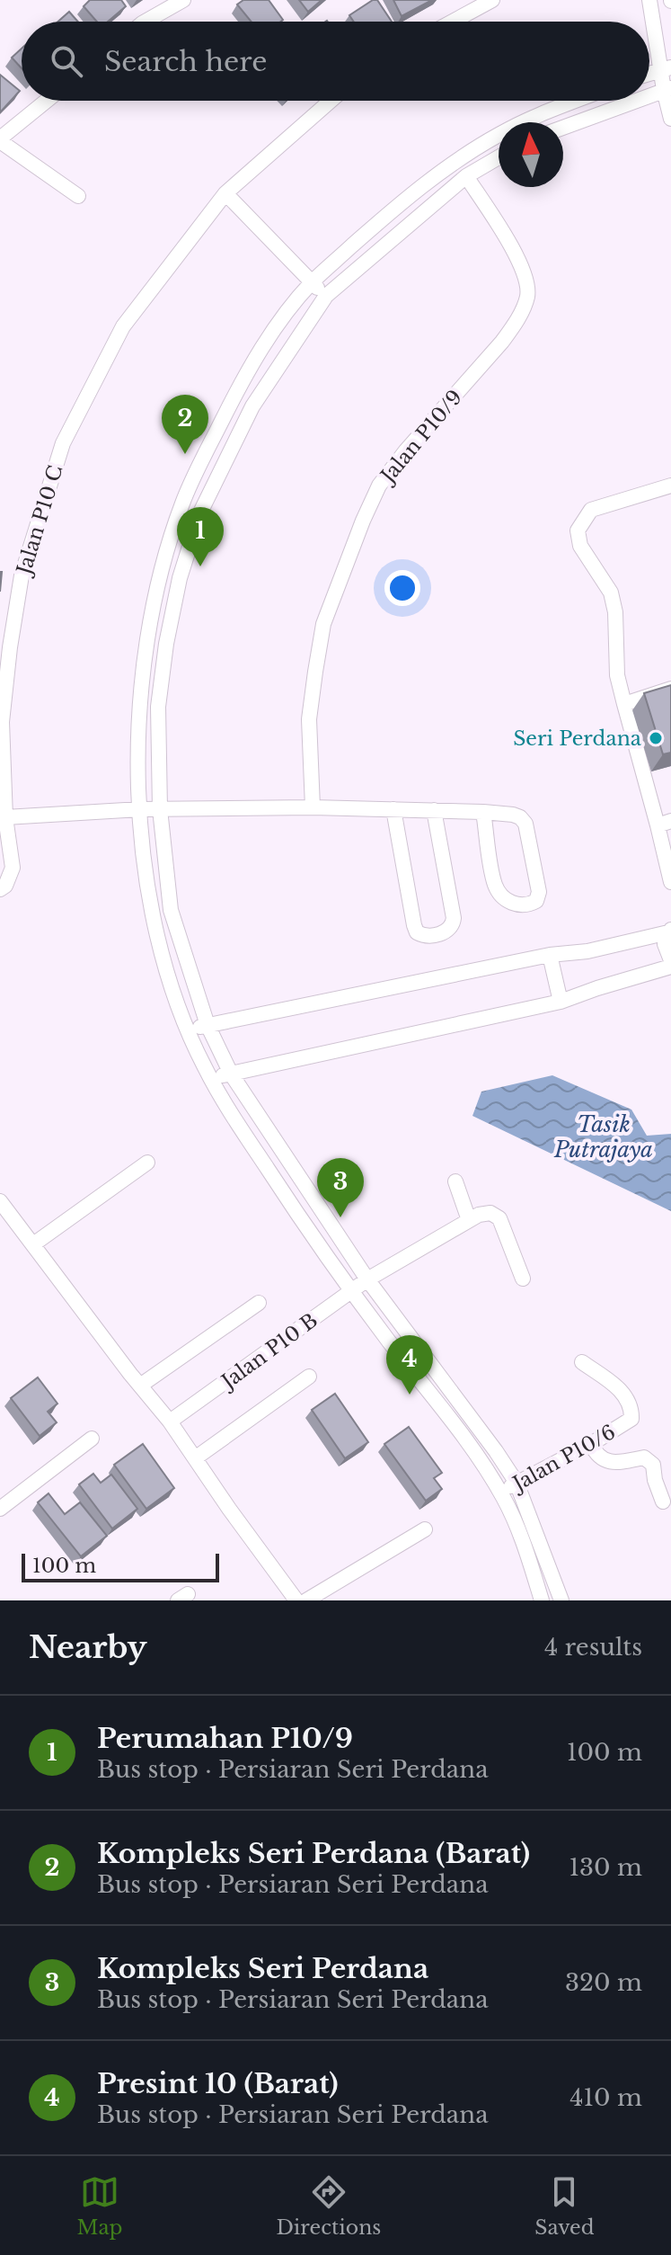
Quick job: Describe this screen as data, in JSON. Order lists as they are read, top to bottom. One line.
{"streets":{"street":["Jalan P10/9","Jalan P10 C","Jalan P10 B","Jalan P10/6"]},"water":["Tasik Putrajaya"],"places":["Seri Perdana"],"scale_bar":"100 m","north":"top","page":{"search":"Search here","pins":["2","1","3","4"],"scale":"100 m","heading":["Nearby","4 results"],"list":[{"mark":"1","name":"Perumahan P10/9","note":"Bus stop · Persiaran Seri Perdana","value":"100 m"},{"mark":"2","name":"Kompleks Seri Perdana (Barat)","note":"Bus stop · Persiaran Seri Perdana","value":"130 m"},{"mark":"3","name":"Kompleks Seri Perdana","note":"Bus stop · Persiaran Seri Perdana","value":"320 m"},{"mark":"4","name":"Presint 10 (Barat)","note":"Bus stop · Persiaran Seri Perdana","value":"410 m"}],"nav":["Map","Directions","Saved"]}}
